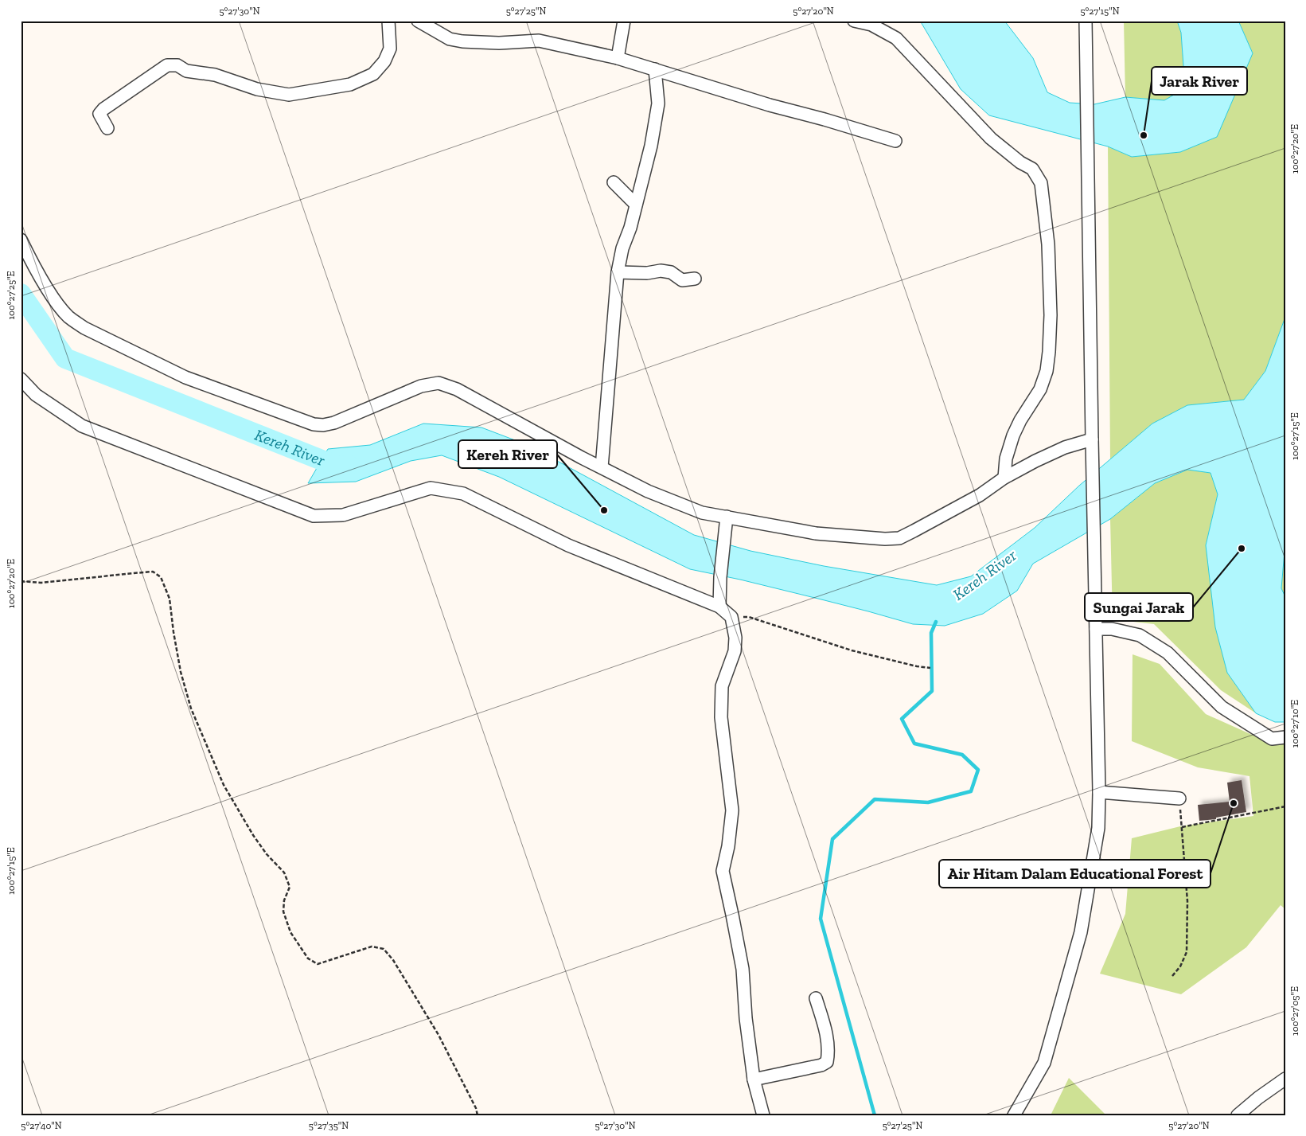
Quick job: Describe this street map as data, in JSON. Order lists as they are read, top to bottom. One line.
{"water":["Kereh River"],"places":["Jarak River","Kereh River","Sungai Jarak","Air Hitam Dalam Educational Forest"],"coordinates":["5°27'30\"N","5°27'25\"N","5°27'20\"N","5°27'15\"N","100°27'20\"E","100°27'25\"E","100°27'15\"E","100°27'10\"E","100°27'05\"E","5°27'40\"N","5°27'35\"N"]}
